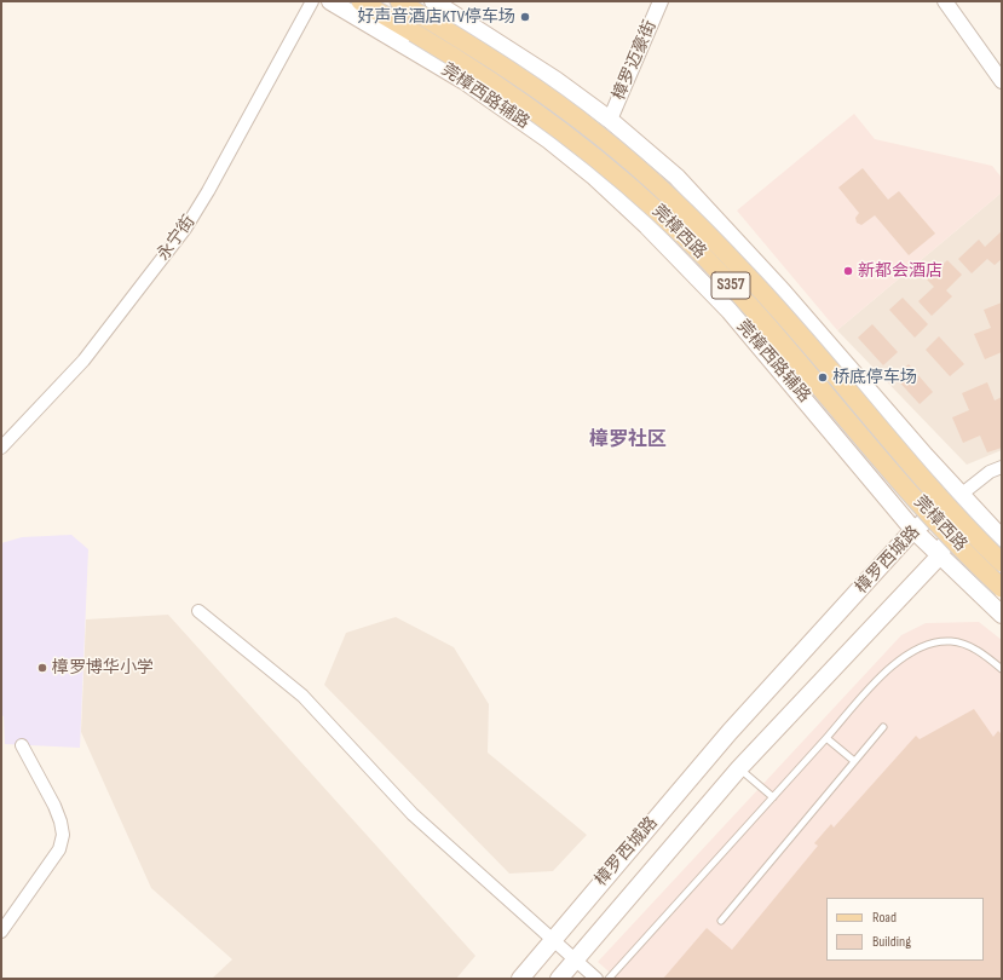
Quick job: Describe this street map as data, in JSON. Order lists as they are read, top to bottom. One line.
{"streets":{"main road":["莞樟西路辅路","莞樟西路","S357","樟罗西城路"],"street":["樟罗迈豪街","永宁街"]},"crossings":[["莞樟西路辅路","樟罗西城路"]],"districts":["樟罗社区"],"places":["好声音酒店KTV停车场","新都会酒店","桥底停车场","樟罗博华小学"],"legend":["Road","Building"]}
